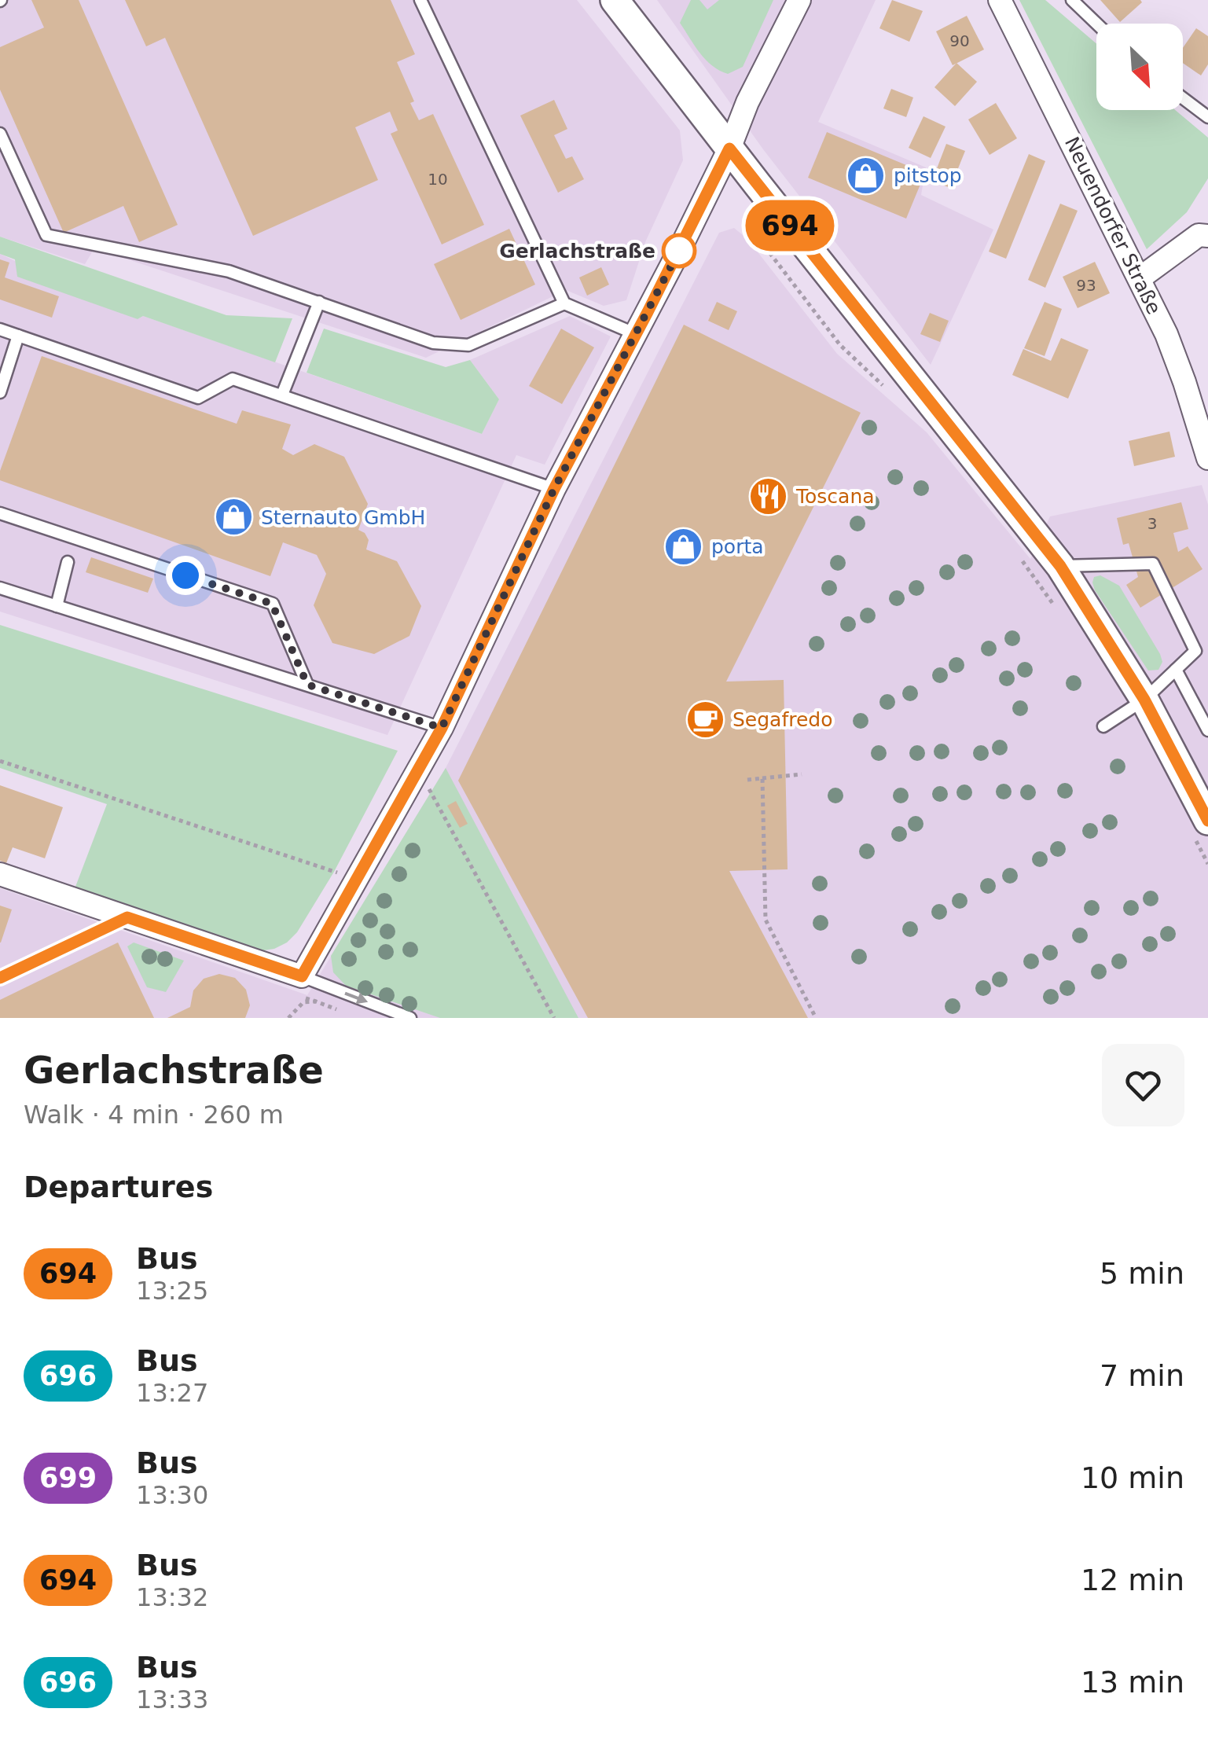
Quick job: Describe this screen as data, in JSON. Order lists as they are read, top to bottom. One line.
{"streets":{"street":["Neuendorfer Straße"]},"places":{"shop":["pitstop","Sternauto GmbH","porta"],"other":["Gerlachstraße"],"restaurant":["Toscana"],"cafe":["Segafredo"]},"lines":["bus line 694"],"house_numbers":["90","10","93","3"],"north":"bottom right","page":{"on_map":"694","heading":[["Gerlachstraße","Walk · 4 min · 260 m"],"Departures"],"list":[{"mark":"694","name":"Bus","note":"13:25","value":"5 min"},{"mark":"696","name":"Bus","note":"13:27","value":"7 min"},{"mark":"699","name":"Bus","note":"13:30","value":"10 min"},{"mark":"694","name":"Bus","note":"13:32","value":"12 min"},{"mark":"696","name":"Bus","note":"13:33","value":"13 min"}]}}
